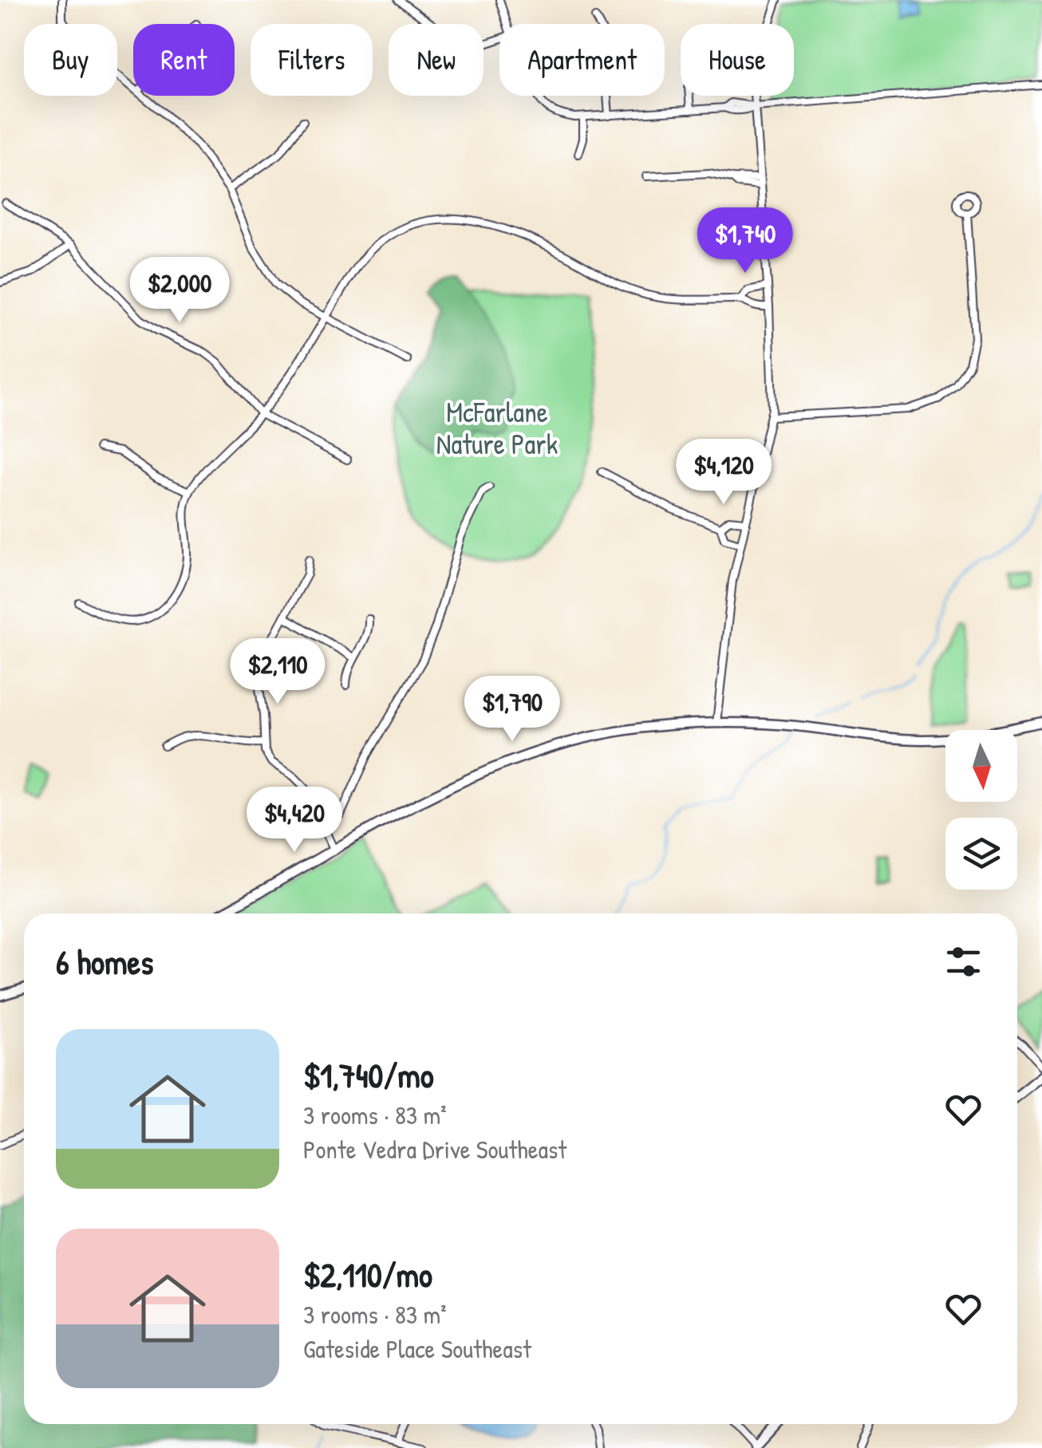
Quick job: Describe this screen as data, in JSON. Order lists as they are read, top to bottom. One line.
{"parks":["McFarlane Nature Park"],"north":"bottom","page":{"chip":["Buy","Rent","Filters","New","Apartment","House"],"price":["$1,740","$2,000","$4,120","$2,110","$1,790","$4,420"],"heading":"6 homes","list":[{"name":"$1,740/mo","note":"3 rooms · 83 m² · Ponte Vedra Drive Southeast"},{"name":"$2,110/mo","note":"3 rooms · 83 m² · Gateside Place Southeast"}]}}
